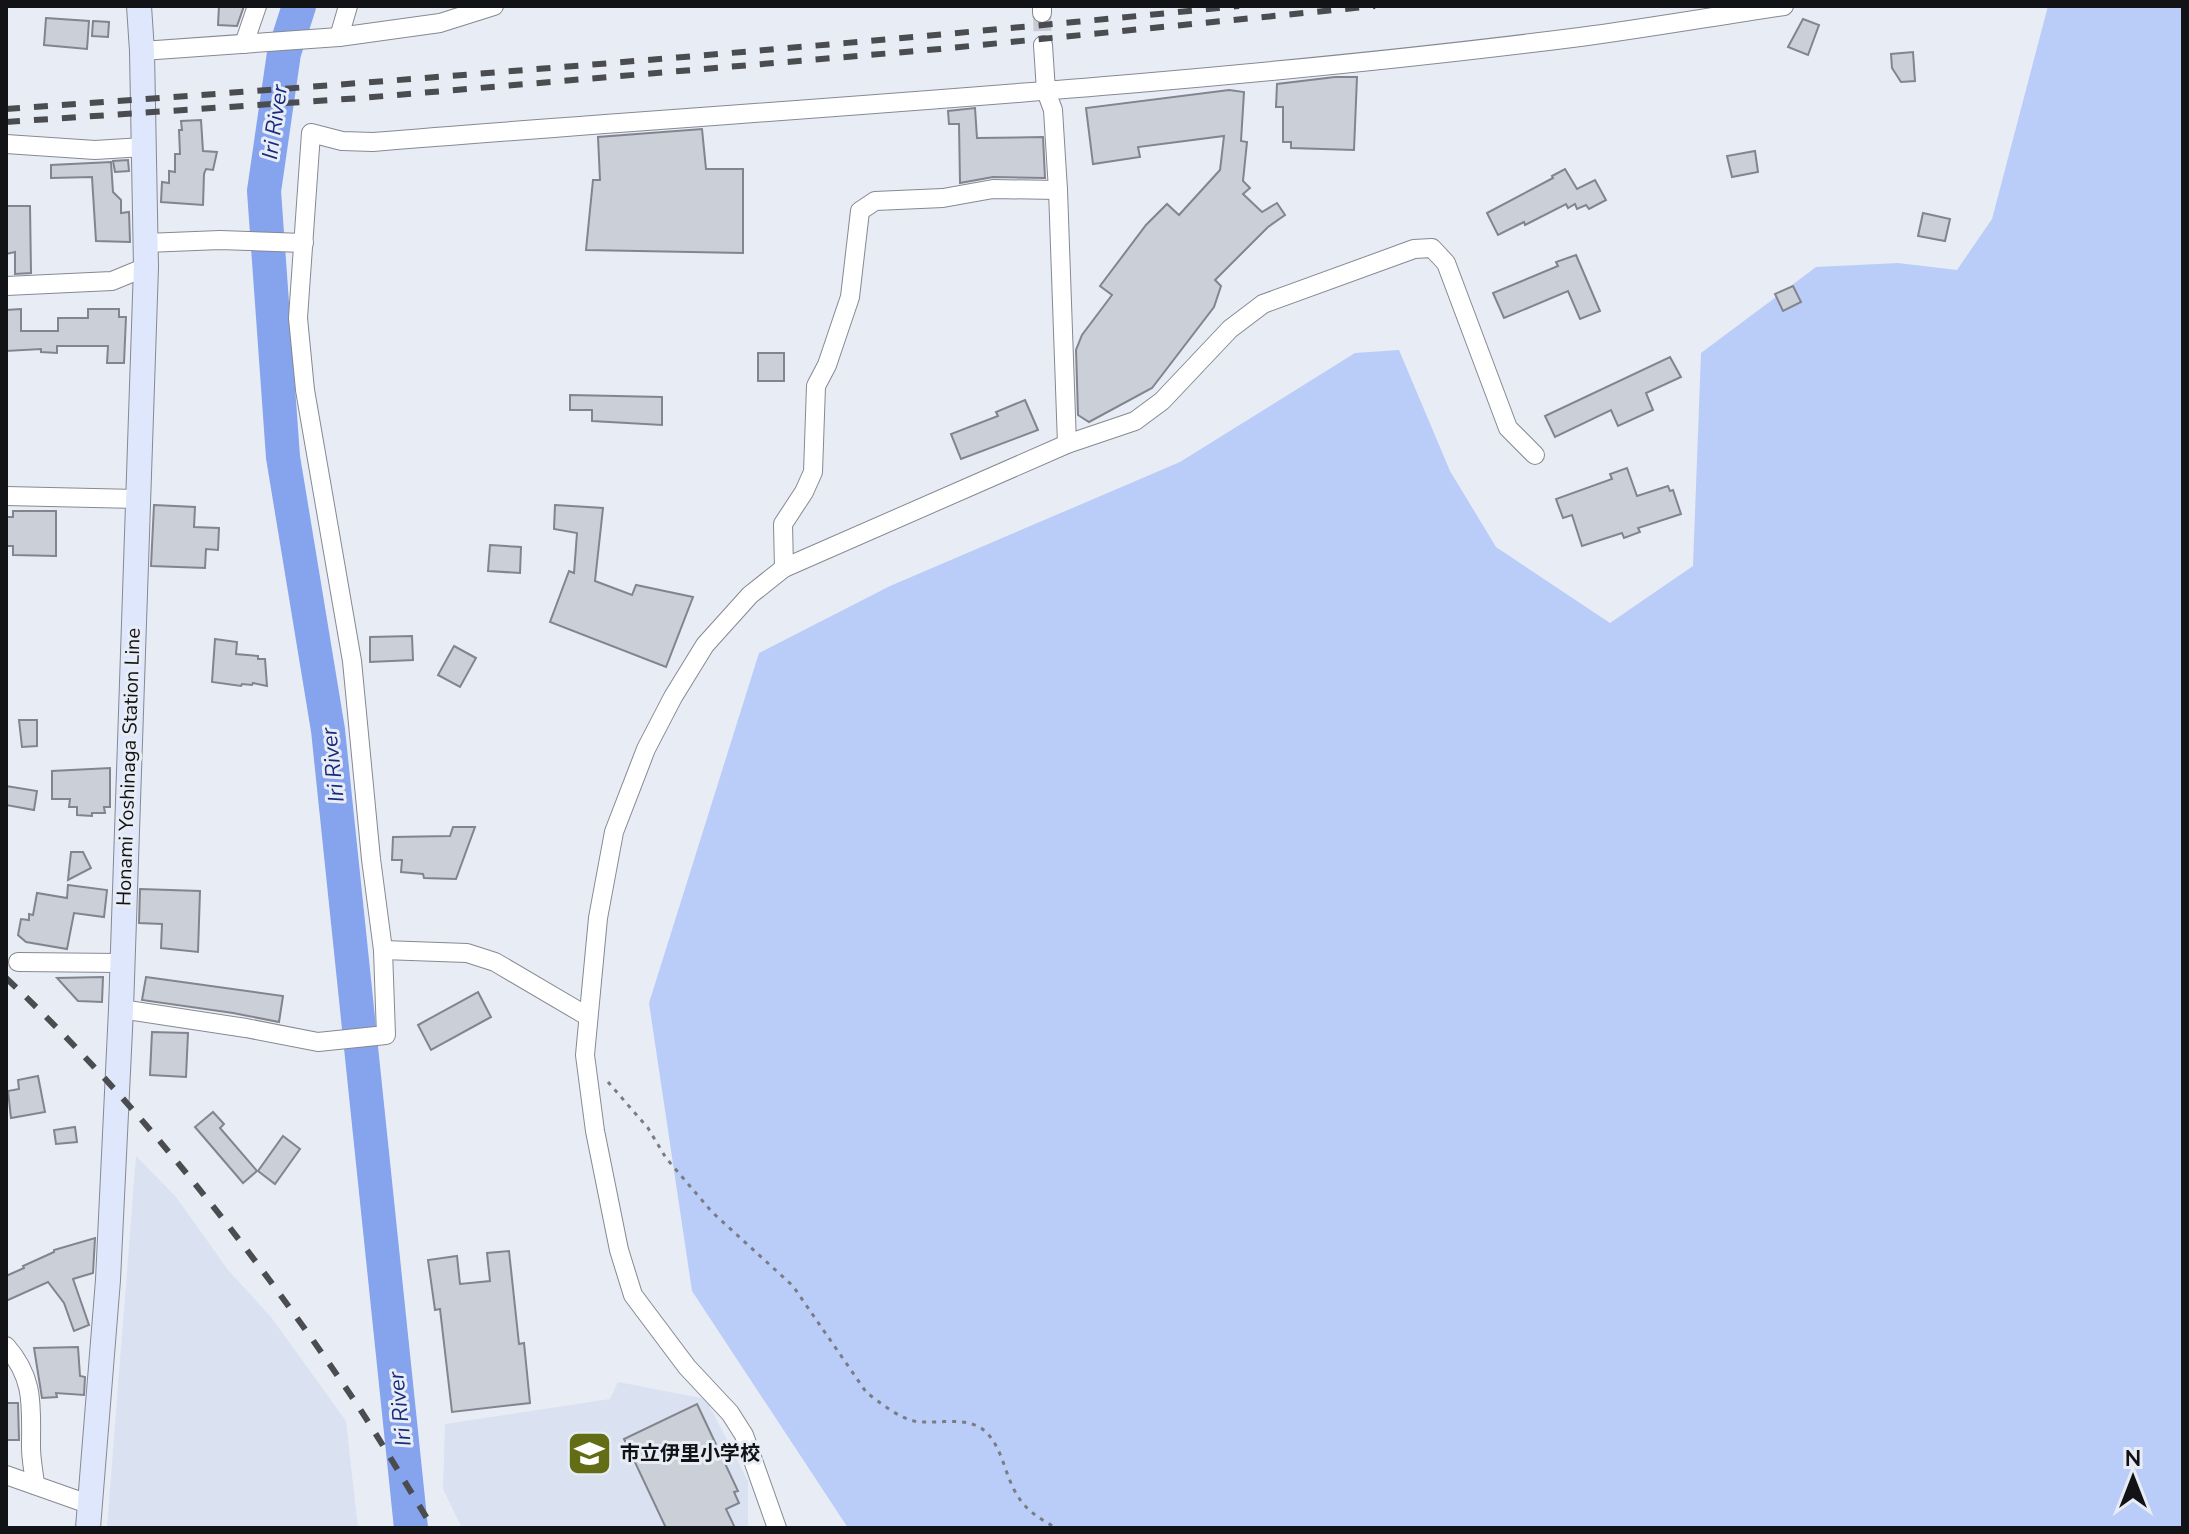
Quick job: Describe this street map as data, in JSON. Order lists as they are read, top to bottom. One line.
{"streets":{"main road":["Honami Yoshinaga Station Line"]},"water":["Iri River"],"places":{"school or university":["市立伊里小学校"]},"north":"top"}
